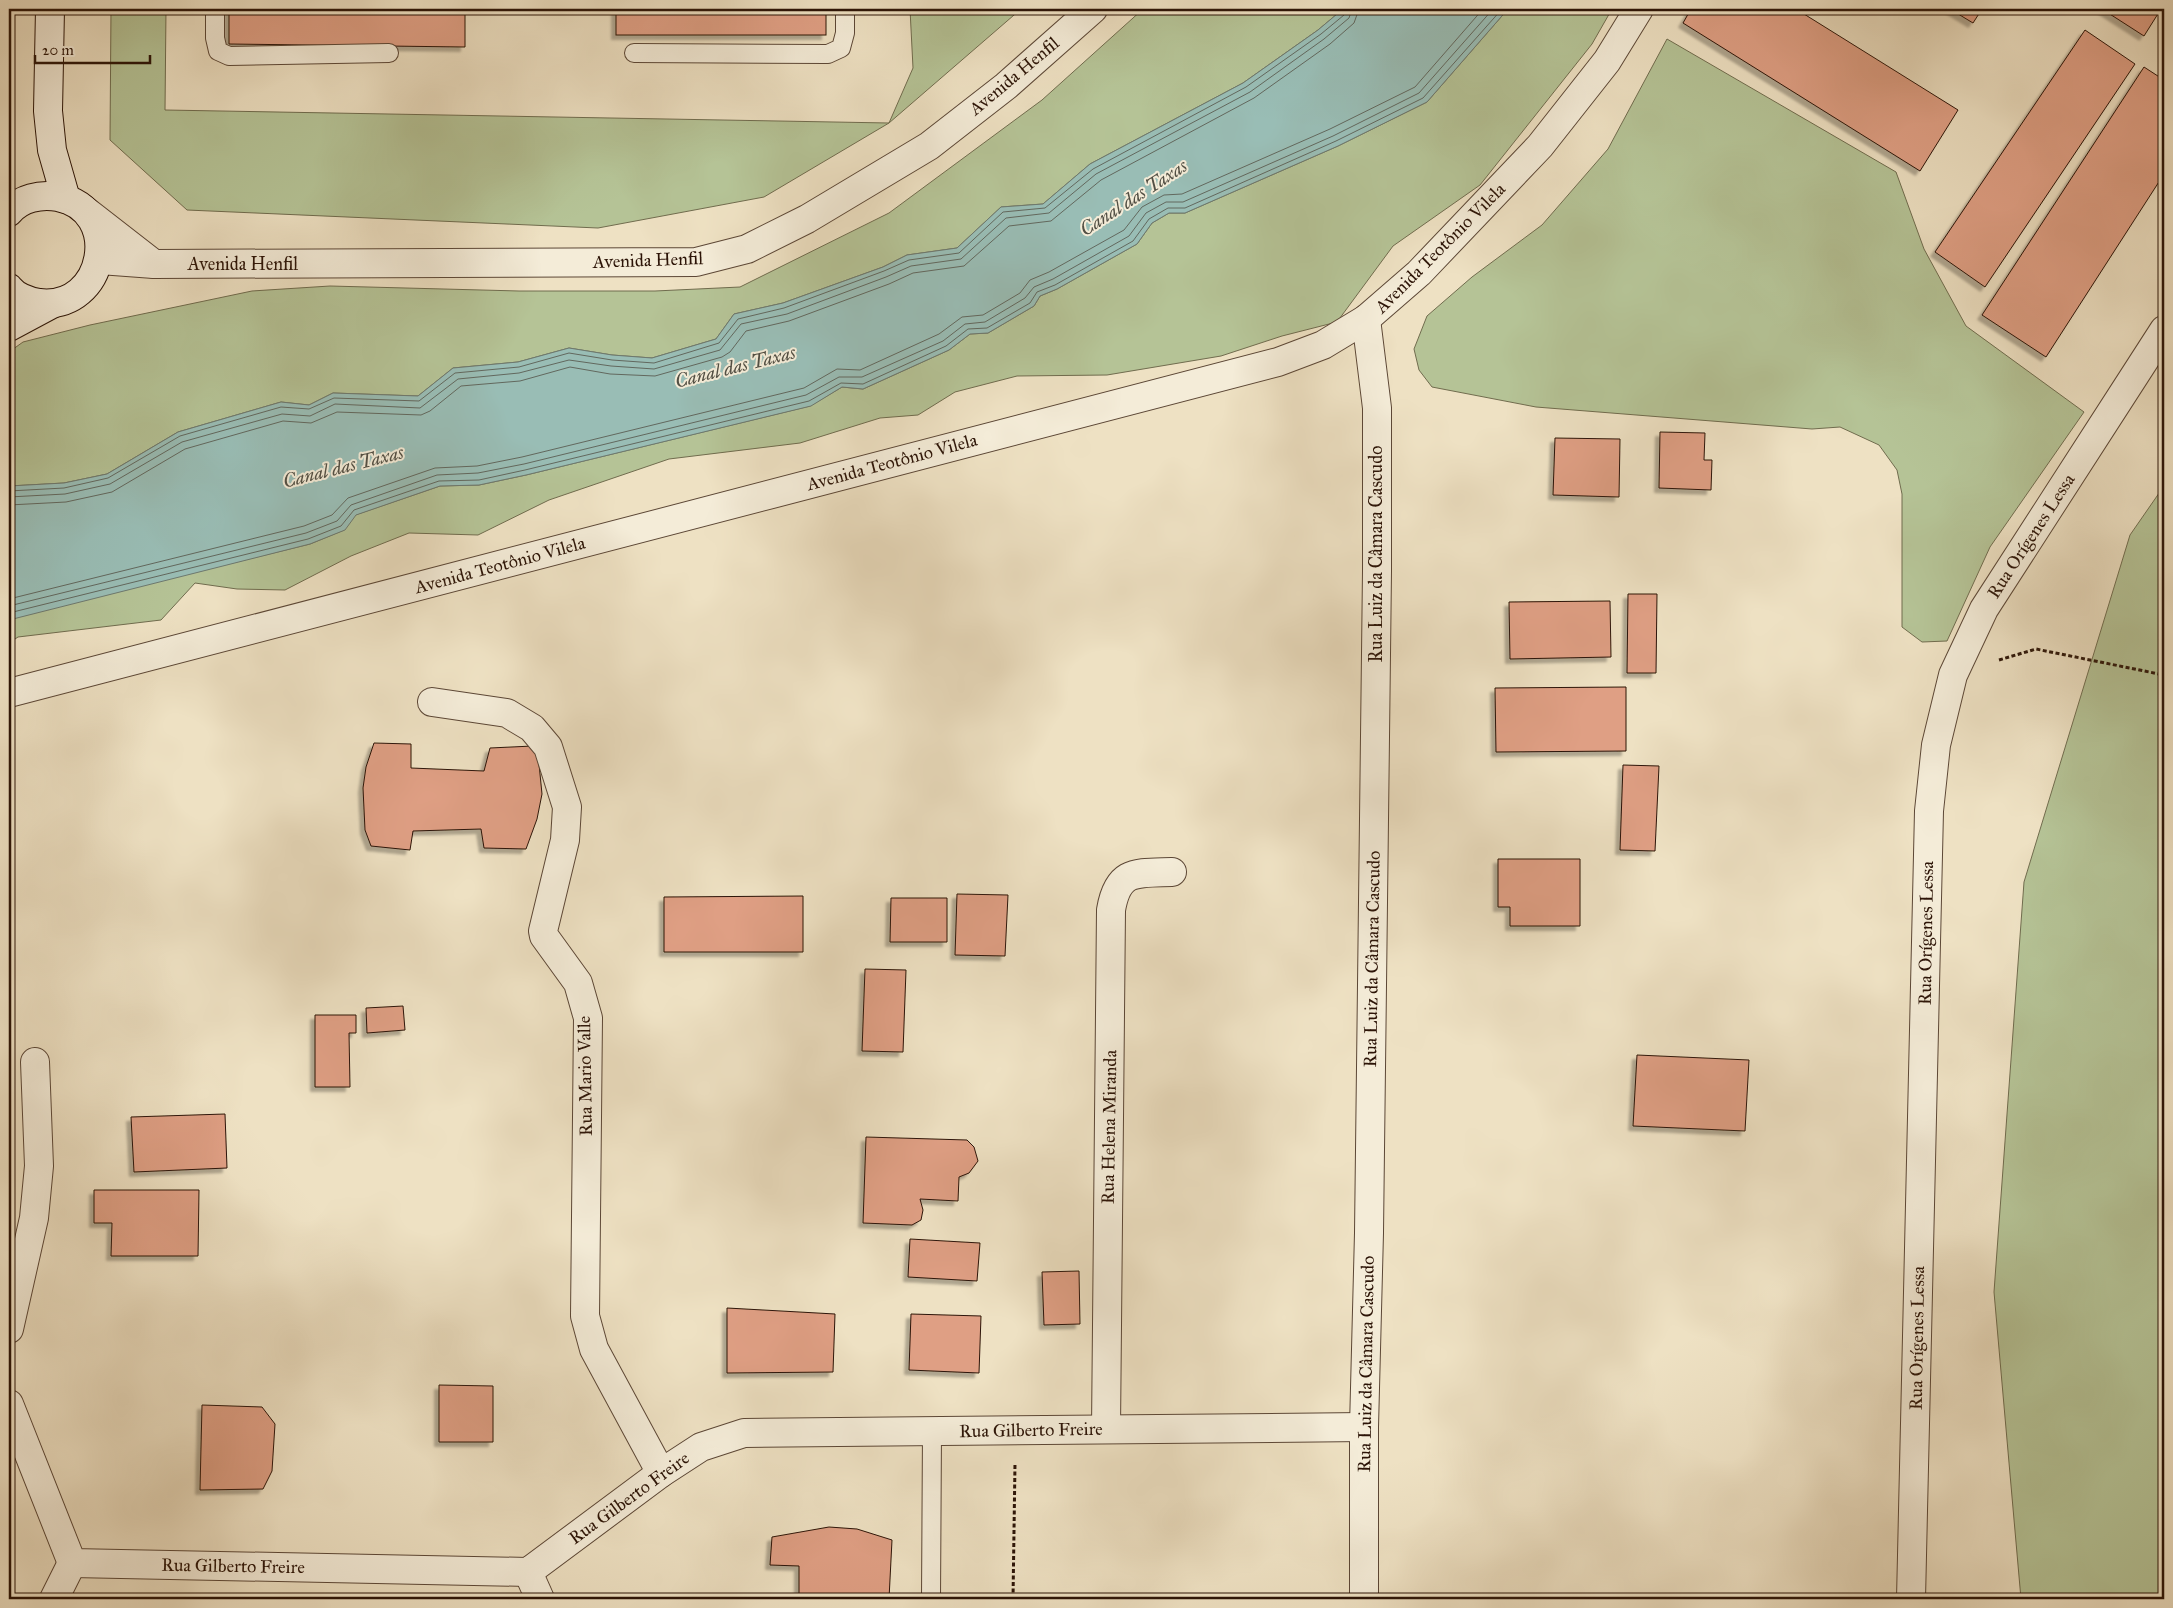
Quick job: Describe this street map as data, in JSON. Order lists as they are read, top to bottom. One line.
{"streets":{"street":["Avenida Henfil","Avenida Teotônio Vilela","Rua Orígenes Lessa","Rua Luiz da Câmara Cascudo","Rua Mario Valle","Rua Helena Miranda","Rua Gilberto Freire"]},"crossings":[["Avenida Teotônio Vilela","Rua Luiz da Câmara Cascudo"],["Rua Luiz da Câmara Cascudo","Rua Gilberto Freire"],["Rua Mario Valle","Rua Gilberto Freire"],["Rua Helena Miranda","Rua Gilberto Freire"]],"water":["Canal das Taxas"],"scale_bar":"20 m"}
